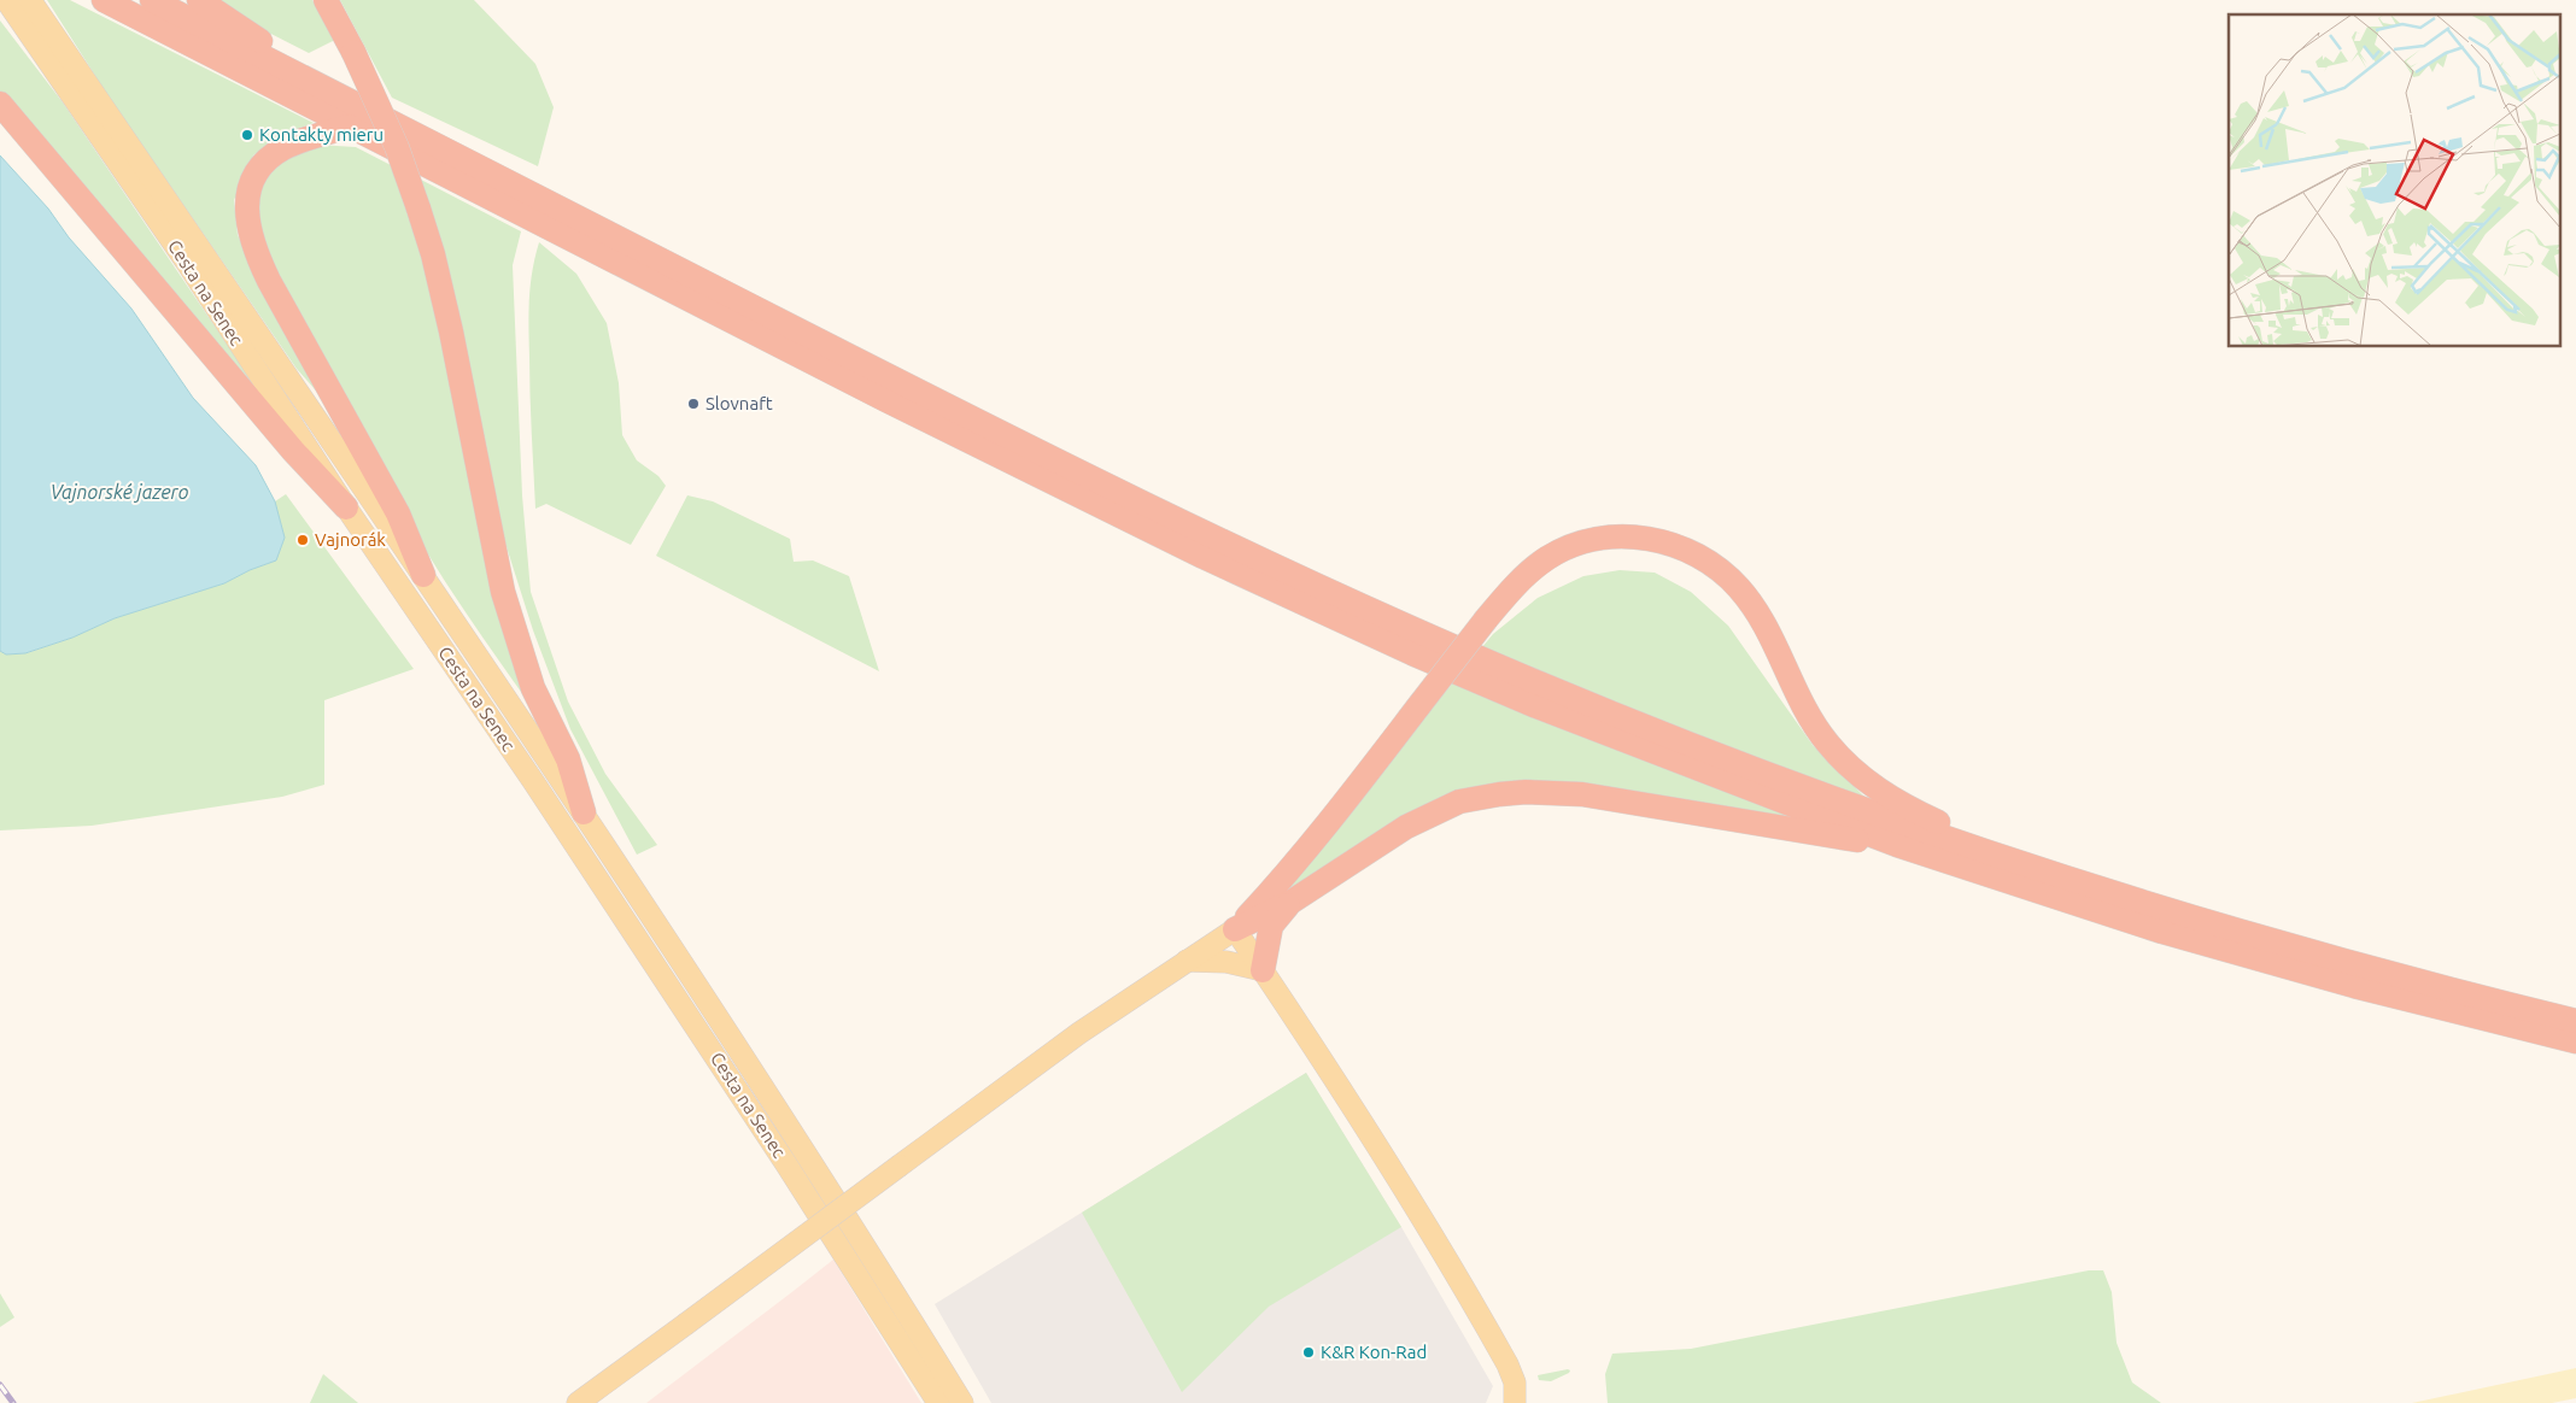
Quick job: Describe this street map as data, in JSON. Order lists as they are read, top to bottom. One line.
{"streets":{"main road":["Cesta na Senec"]},"water":["Vajnorské jazero"],"places":["Kontakty mieru","Slovnaft","Vajnorák","K&R Kon-Rad"]}
